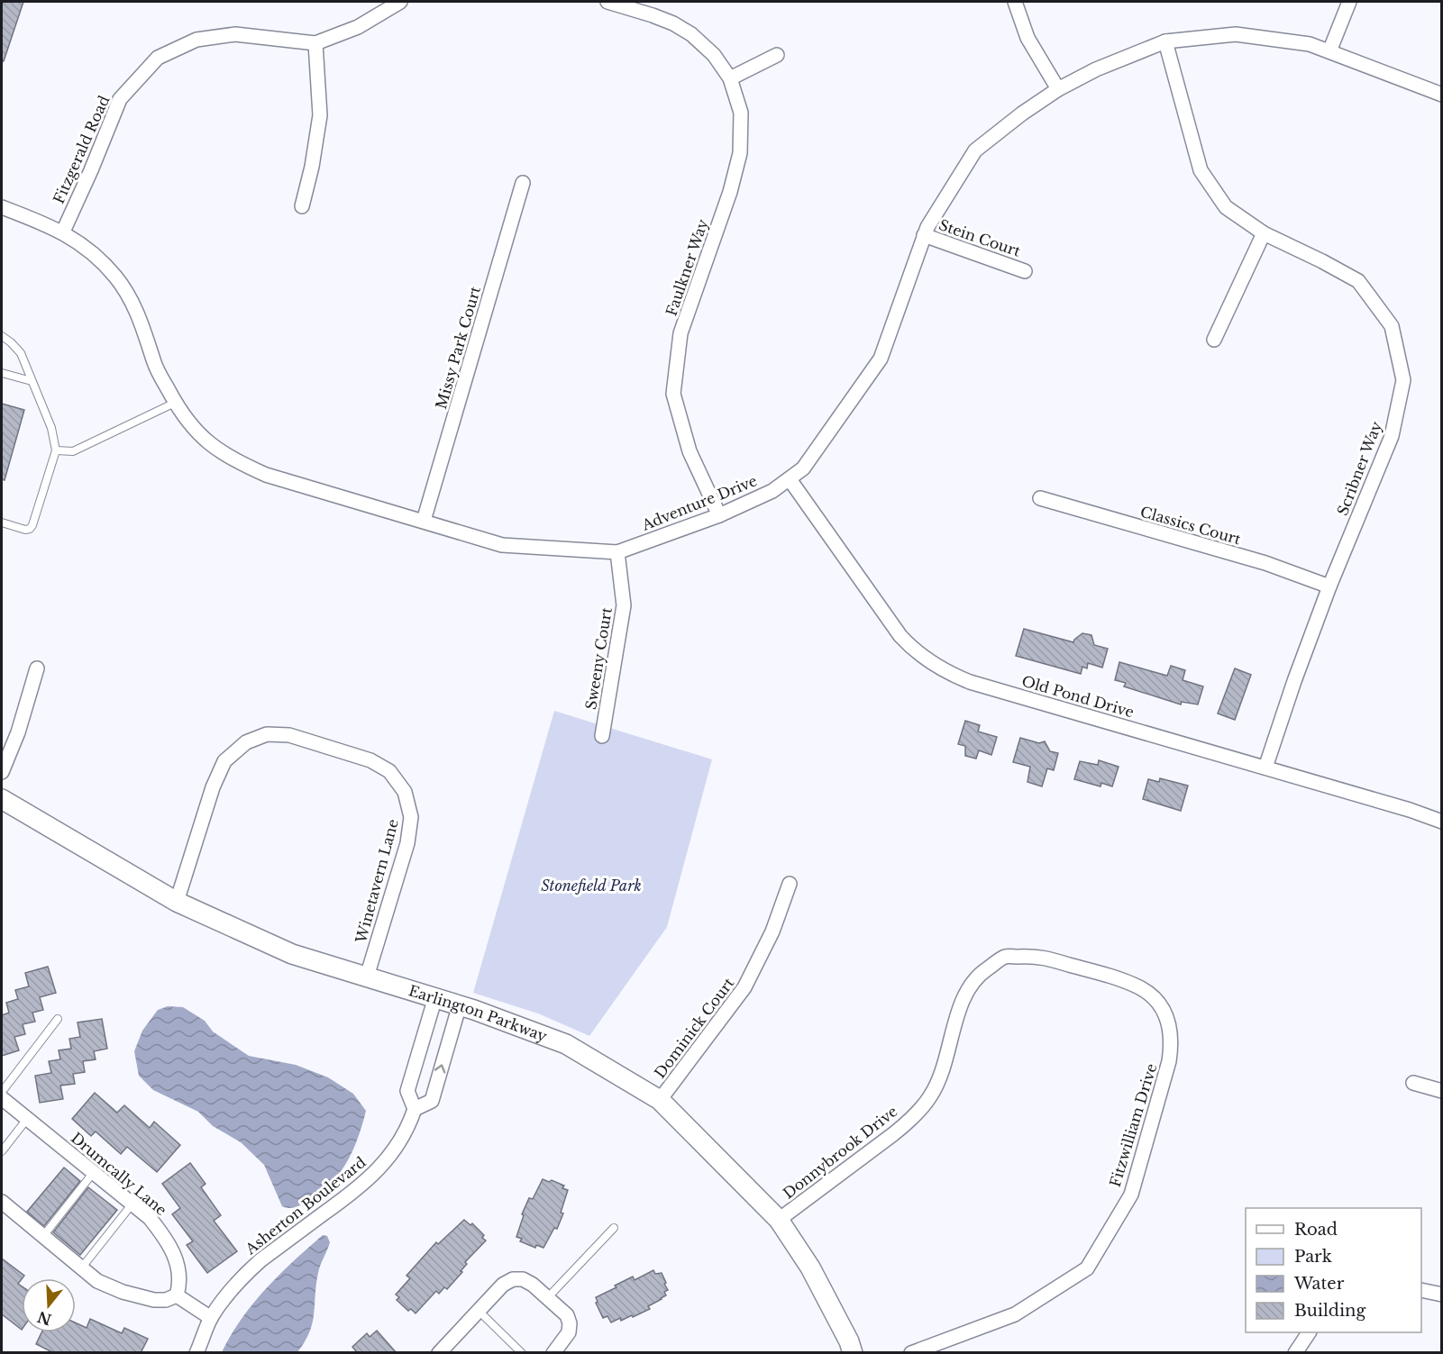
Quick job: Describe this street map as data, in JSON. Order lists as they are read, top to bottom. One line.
{"streets":{"street":["Fitzgerald Road","Stein Court","Faulkner Way","Missy Park Court","Scribner Way","Adventure Drive","Classics Court","Sweeny Court","Old Pond Drive","Winetavern Lane","Earlington Parkway","Dominick Court","Fitzwilliam Drive","Donnybrook Drive","Drumcally Lane","Asherton Boulevard"]},"crossings":[["Fitzgerald Road","Adventure Drive"],["Stein Court","Adventure Drive"],["Faulkner Way","Adventure Drive"],["Missy Park Court","Adventure Drive"],["Scribner Way","Adventure Drive"],["Scribner Way","Classics Court"],["Scribner Way","Old Pond Drive"],["Adventure Drive","Sweeny Court"],["Adventure Drive","Old Pond Drive"],["Winetavern Lane","Earlington Parkway"],["Earlington Parkway","Dominick Court"],["Earlington Parkway","Donnybrook Drive"],["Earlington Parkway","Asherton Boulevard"],["Fitzwilliam Drive","Donnybrook Drive"]],"parks":["Stonefield Park"],"legend":["Road","Park","Water","Building"],"north":"bottom"}
